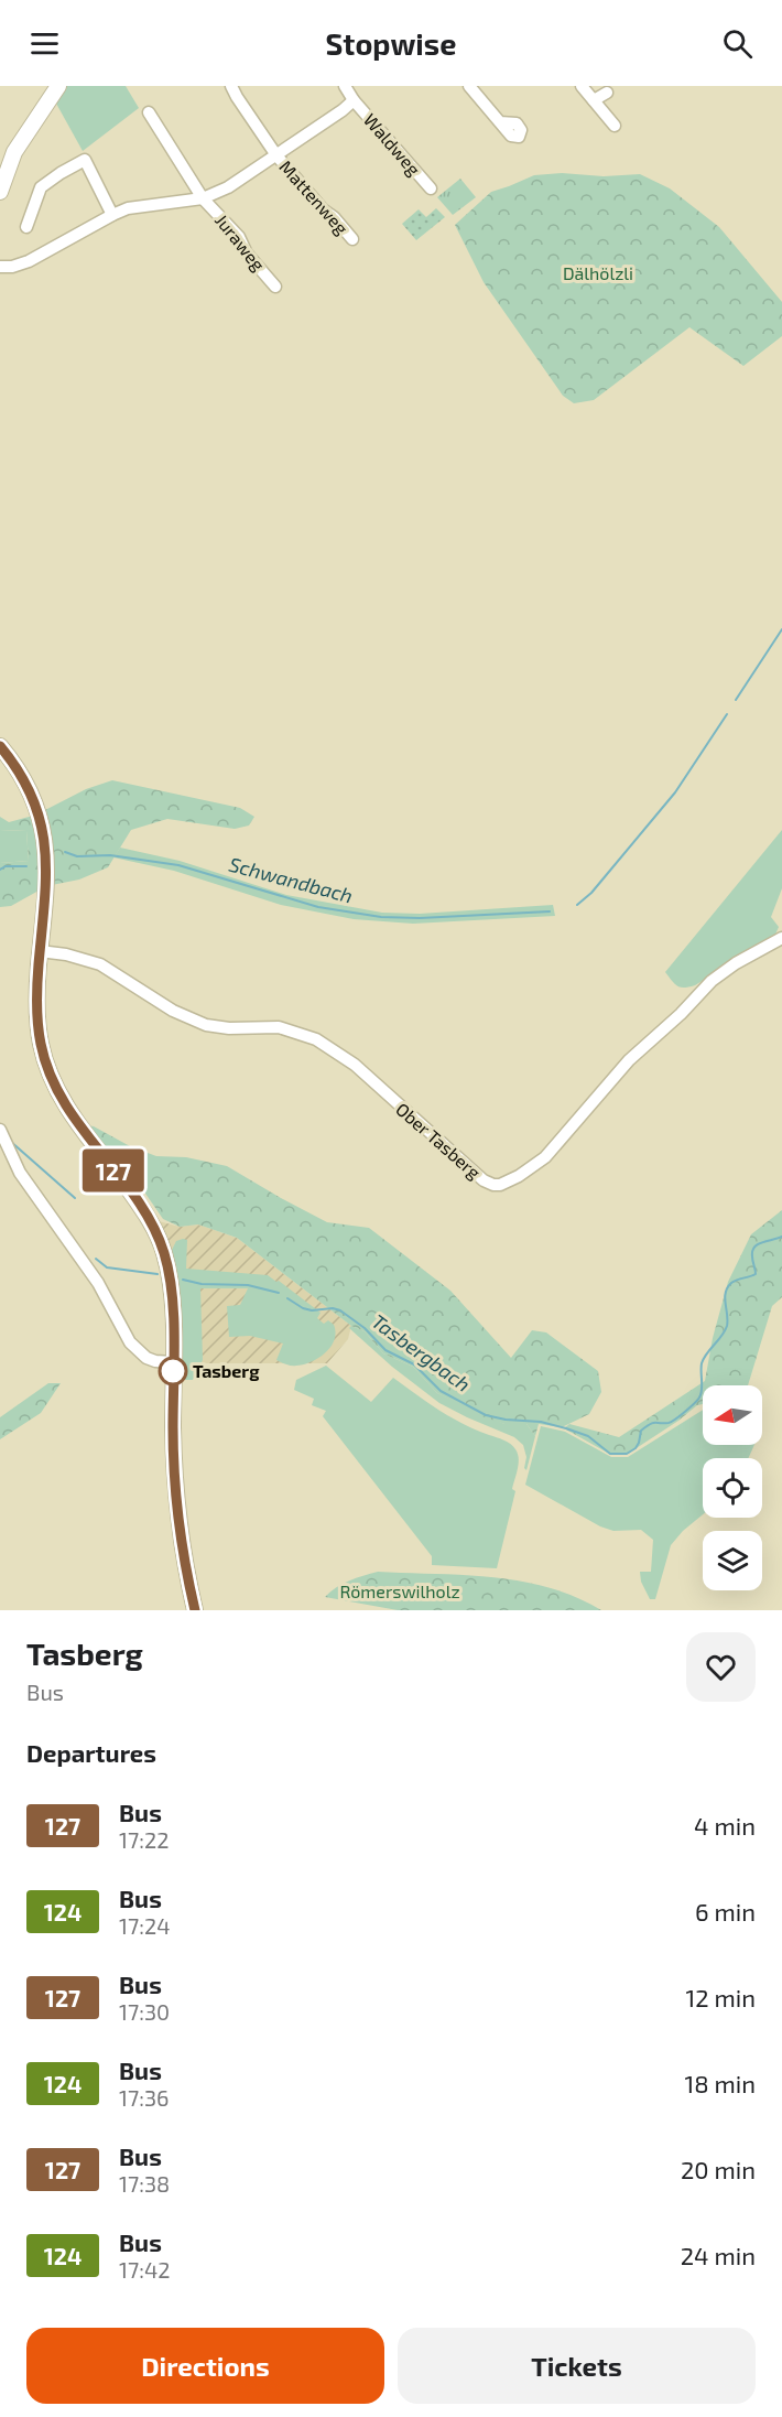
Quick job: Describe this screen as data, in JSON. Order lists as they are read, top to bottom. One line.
{"streets":{"street":["Waldweg","Mattenweg","Juraweg","Ober Tasberg"]},"water":["Schwandbach","Tasbergbach"],"parks":["Dälhölzli","Römerswilholz"],"places":["Tasberg"],"lines":["bus line 127"],"north":"left","page":{"header":"Stopwise","on_map":"127","heading":[["Tasberg","Bus"],"Departures"],"list":[{"mark":"127","name":"Bus","note":"17:22","value":"4 min"},{"mark":"124","name":"Bus","note":"17:24","value":"6 min"},{"mark":"127","name":"Bus","note":"17:30","value":"12 min"},{"mark":"124","name":"Bus","note":"17:36","value":"18 min"},{"mark":"127","name":"Bus","note":"17:38","value":"20 min"},{"mark":"124","name":"Bus","note":"17:42","value":"24 min"}],"buttons":["Directions","Tickets"]}}
